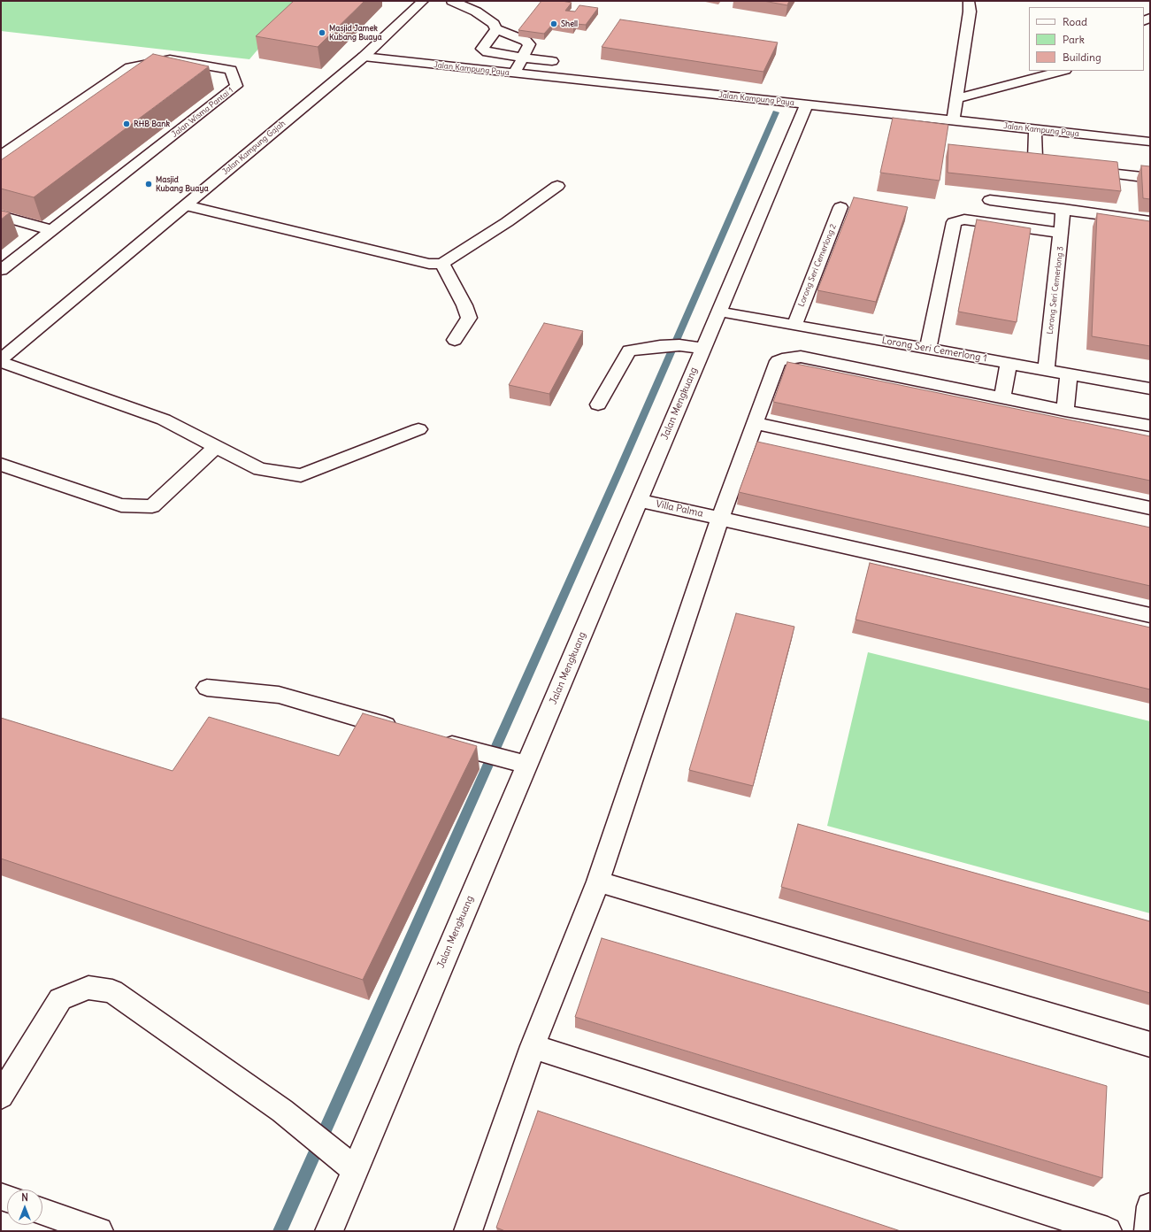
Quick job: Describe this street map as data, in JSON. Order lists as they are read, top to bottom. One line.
{"streets":{"street":["Jalan Kampung Paya","Jalan Wisma Pantai 1","Jalan Kampung Gajah","Lorong Seri Cemerlong 2","Lorong Seri Cemerlong 3","Lorong Seri Cemerlong 1","Jalan Mengkuang","Villa Palma"]},"crossings":[["Jalan Kampung Paya","Jalan Kampung Gajah"],["Jalan Kampung Paya","Jalan Mengkuang"],["Lorong Seri Cemerlong 2","Lorong Seri Cemerlong 1"],["Lorong Seri Cemerlong 3","Lorong Seri Cemerlong 1"],["Lorong Seri Cemerlong 1","Jalan Mengkuang"],["Jalan Mengkuang","Villa Palma"]],"places":["Shell","Masjid Jamek Kubang Buaya","RHB Bank","Masjid Kubang Buaya"],"legend":["Road","Park","Building"],"north":"top"}
